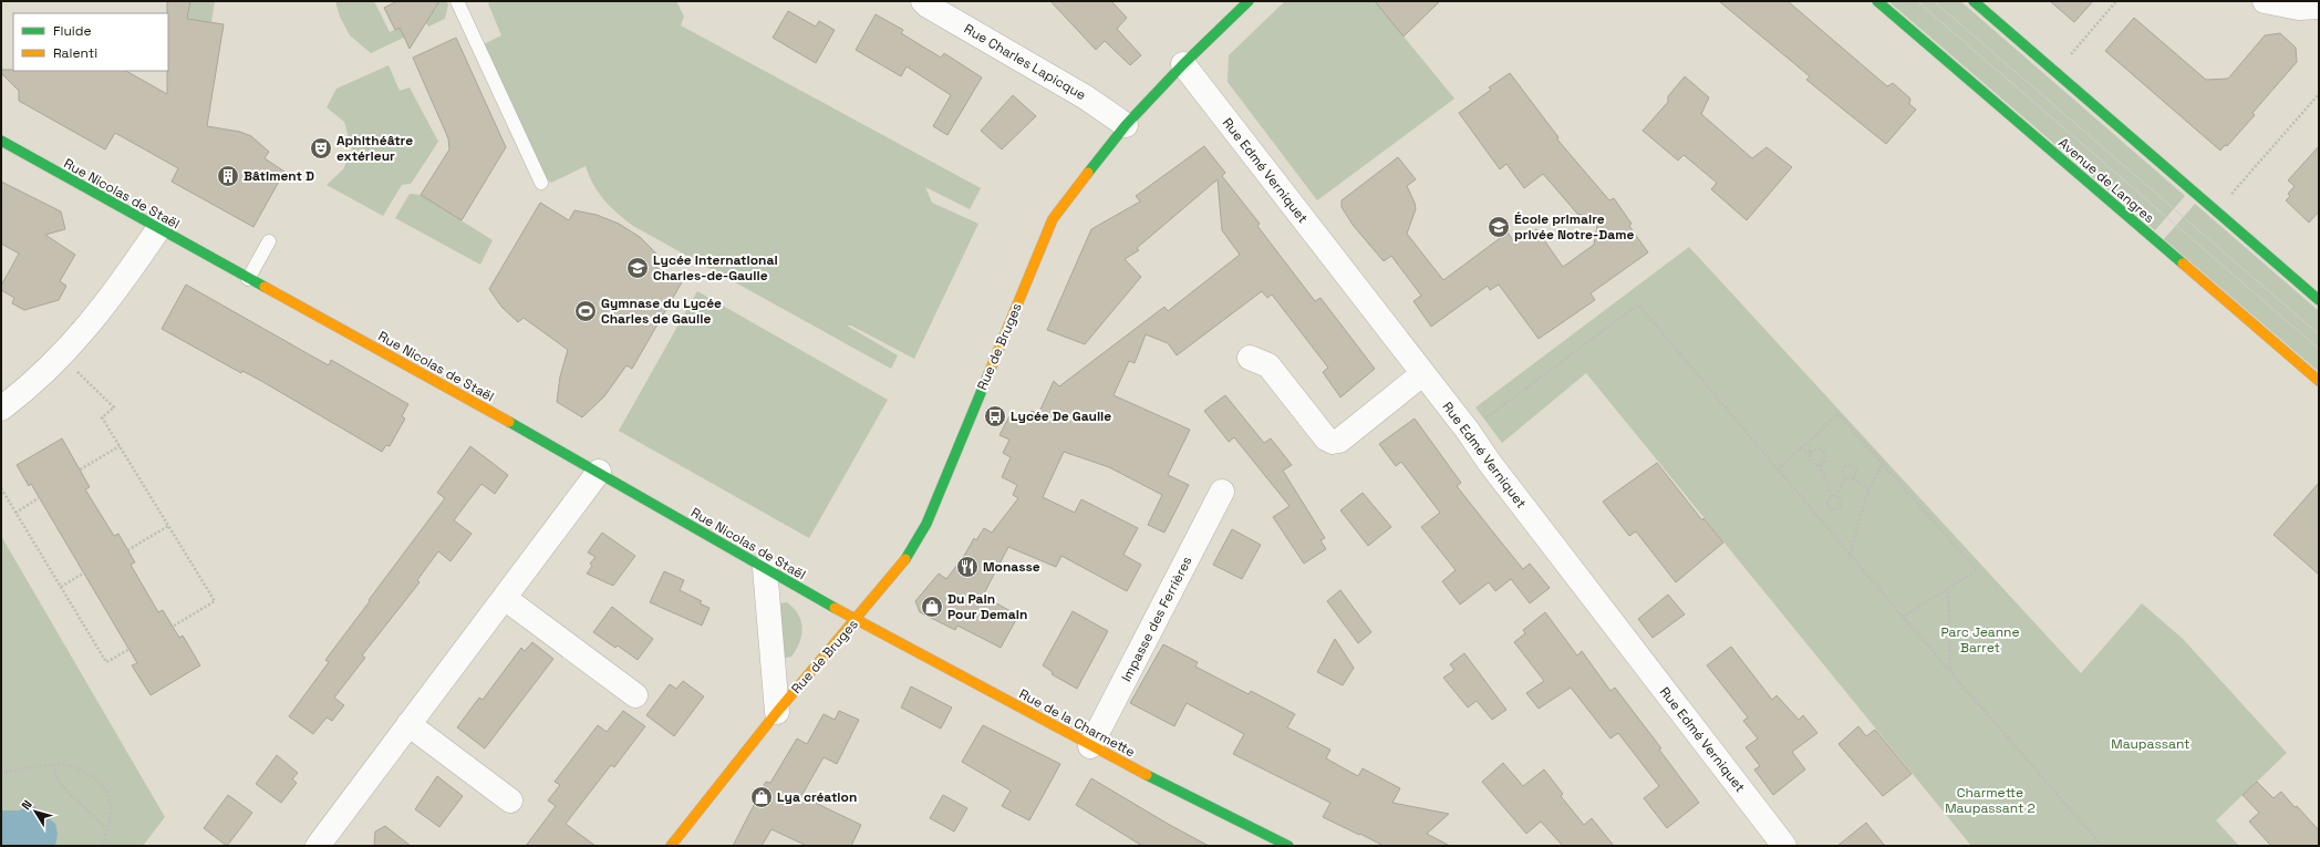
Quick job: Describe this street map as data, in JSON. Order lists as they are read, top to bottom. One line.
{"streets":{"street":["Rue Charles Lapicque","Rue Edmé Verniquet","Avenue de Langres","Rue Nicolas de Staël","Rue de Bruges","Impasse des Ferrières","Rue de la Charmette"]},"crossings":[["Rue Charles Lapicque","Rue de Bruges"],["Rue Edmé Verniquet","Rue de Bruges"],["Rue Nicolas de Staël","Rue de Bruges"],["Rue Nicolas de Staël","Rue de la Charmette"],["Rue de Bruges","Rue de la Charmette"],["Impasse des Ferrières","Rue de la Charmette"]],"parks":["Parc Jeanne Barret","Maupassant","Charmette Maupassant 2"],"places":{"theatre":["Aphithéâtre extérieur"],"building":["Bâtiment D"],"school or university":["École primaire privée Notre-Dame","Lycée International Charles-de-Gaulle"],"sports":["Gymnase du Lycée Charles de Gaulle"],"bus stop":["Lycée De Gaulle"],"restaurant":["Monasse"],"shop":["Du Pain Pour Demain","Lya création"]},"legend":["Fluide","Ralenti"],"north":"top left"}
